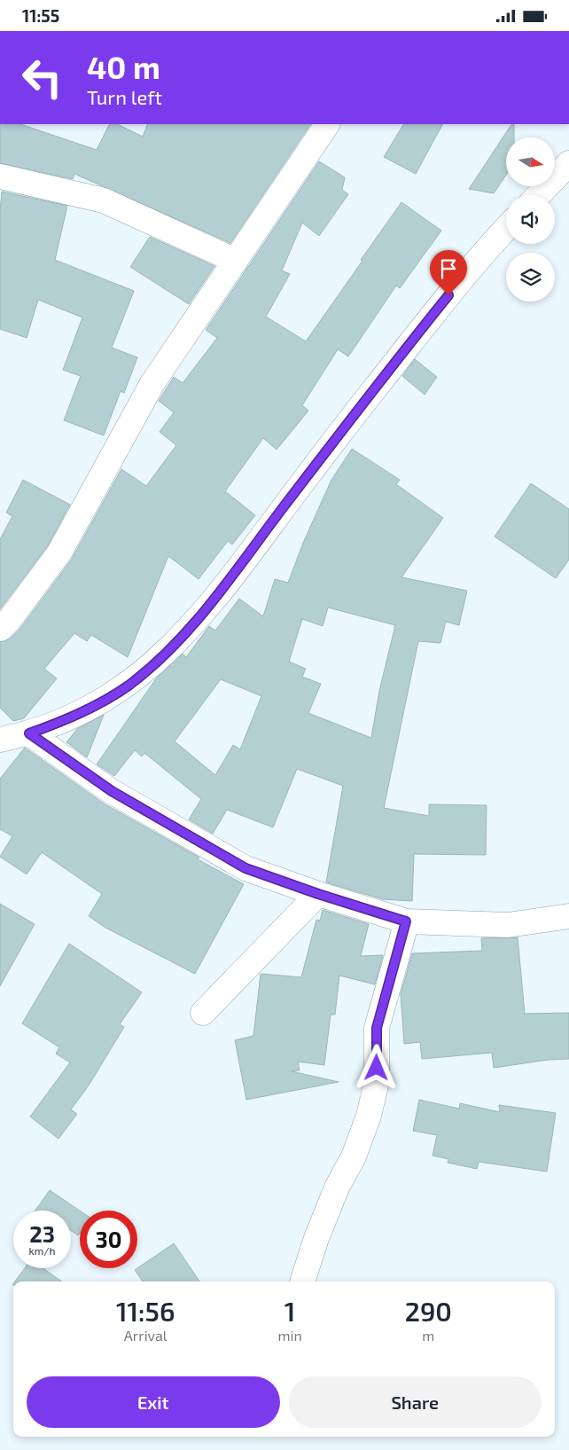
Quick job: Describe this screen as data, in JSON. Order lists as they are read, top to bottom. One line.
{"north":"right","page":{"status":"11:55","turn":["40 m","Turn left"],"speed":"23 km/h","limit":"30","eta":["11:56","Arrival","1","min","290","m"],"buttons":["Exit","Share"]}}
